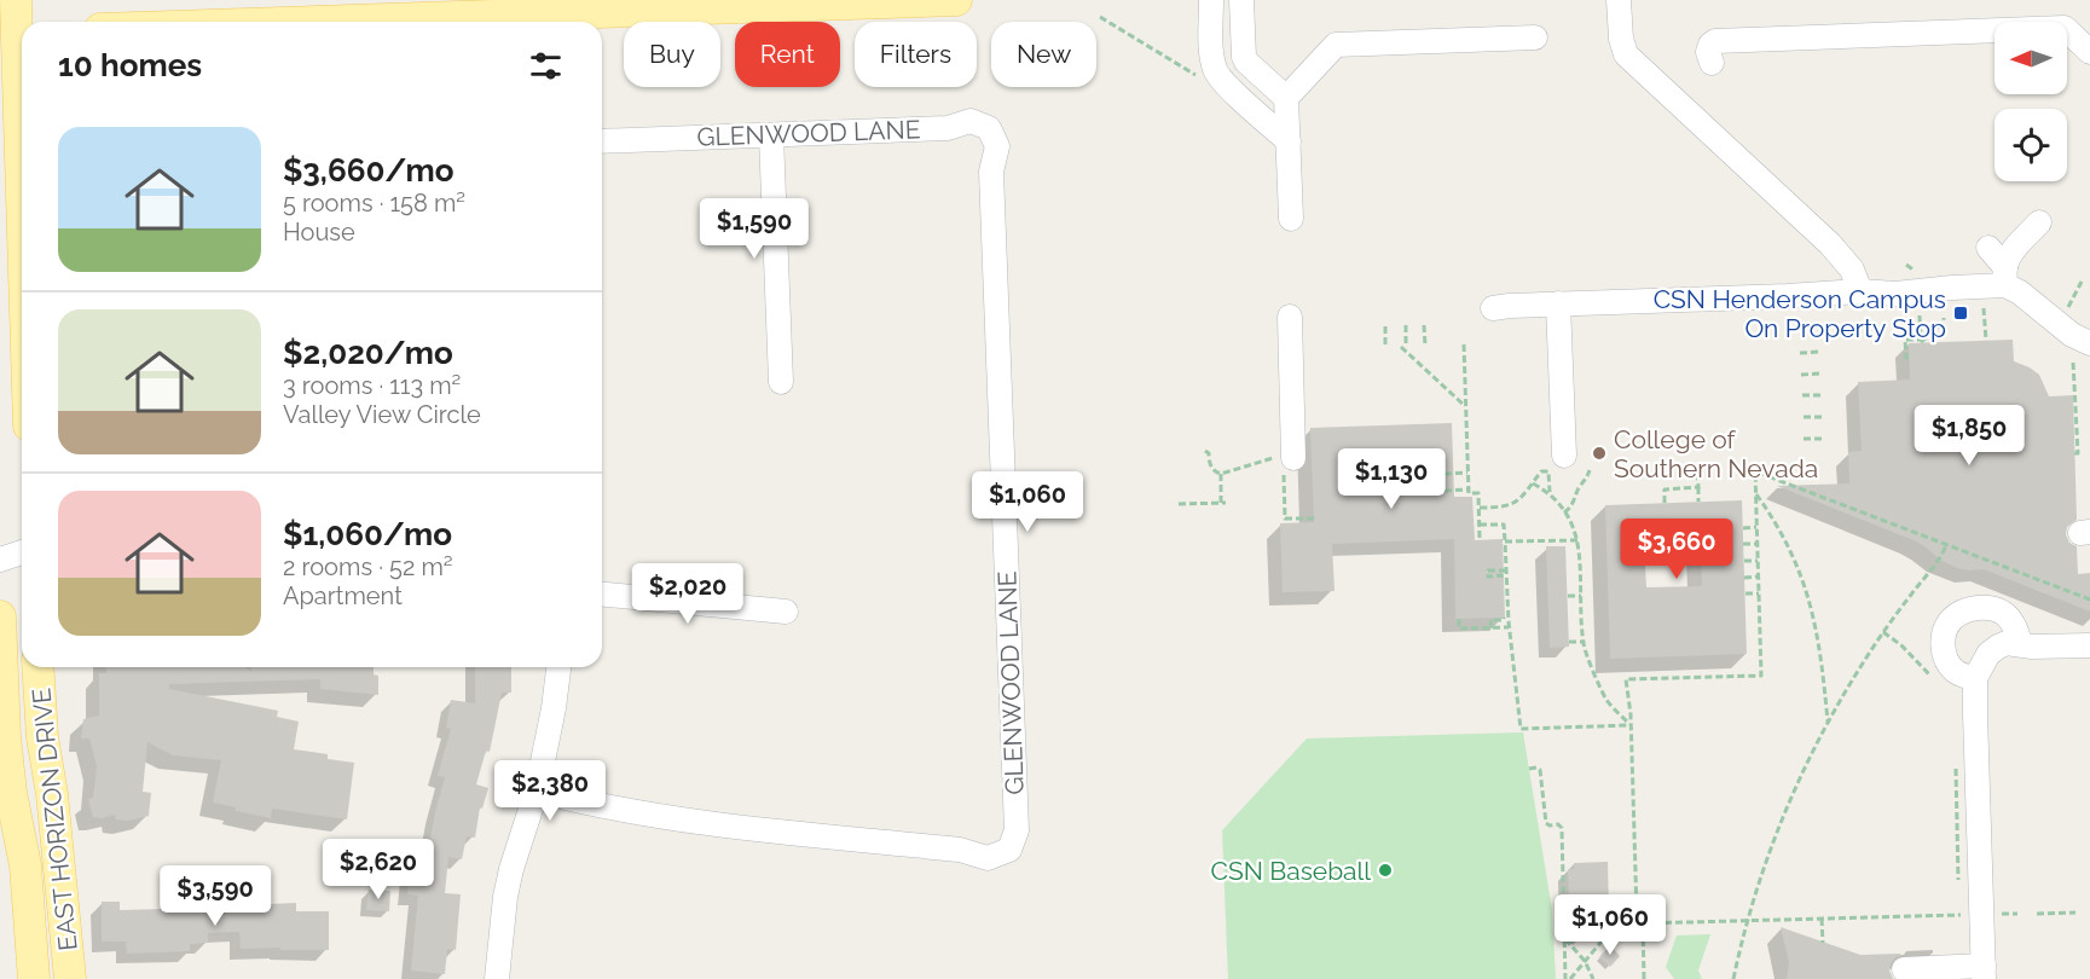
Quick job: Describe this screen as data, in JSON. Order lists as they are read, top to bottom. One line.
{"streets":{"main road":["EAST HORIZON DRIVE"],"street":["GLENWOOD LANE"]},"places":{"transit":["CSN Henderson Campus On Property Stop"],"other":["College of Southern Nevada","CSN Baseball"]},"north":"left","page":{"chip":["Buy","Rent","Filters","New"],"heading":"10 homes","list":[{"name":"$3,660/mo","note":"5 rooms · 158 m² · House"},{"name":"$2,020/mo","note":"3 rooms · 113 m² · Valley View Circle"},{"name":"$1,060/mo","note":"2 rooms · 52 m² · Apartment"}],"price":["$1,590","$1,850","$1,130","$1,060","$3,660","$2,020","$2,380","$2,620","$3,590","$1,060"]}}
